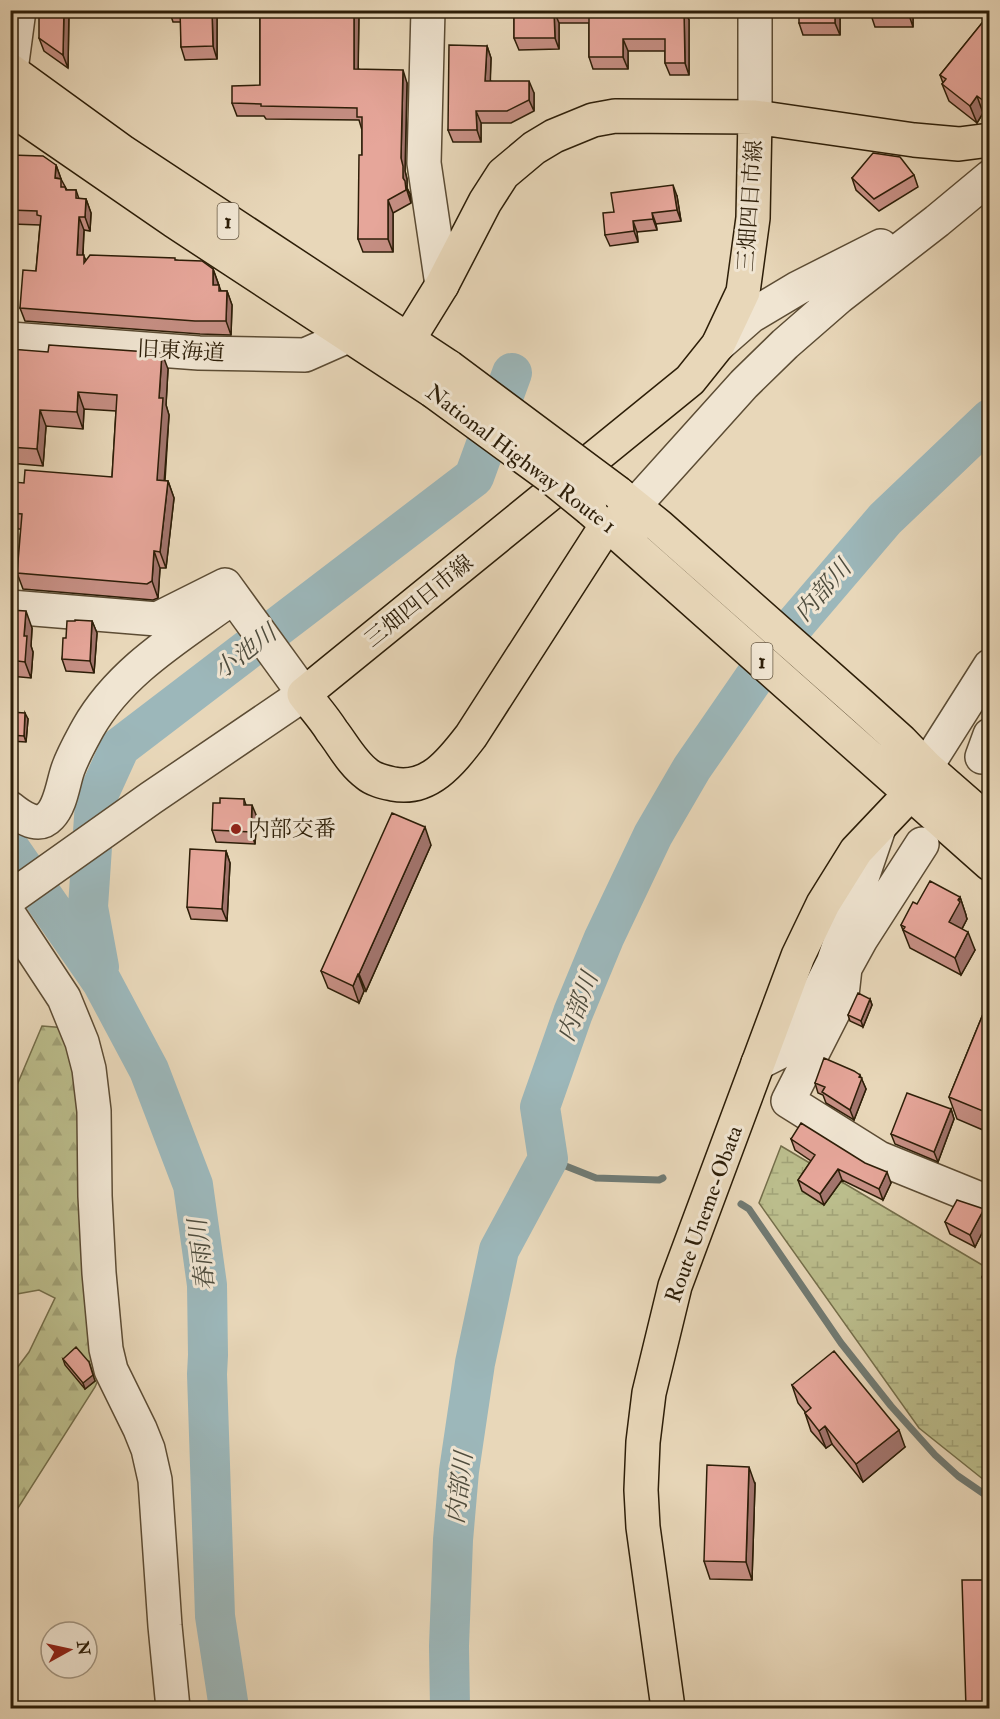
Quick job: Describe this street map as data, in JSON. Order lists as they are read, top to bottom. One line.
{"streets":{"main road":["三畑四日市線","1","National Highway Route 1","Route Uneme-Obata"],"street":["旧東海道"]},"crossings":[["旧東海道","National Highway Route 1"],["National Highway Route 1","Route Uneme-Obata"]],"water":["内部川","小池川","春雨川"],"places":["内部交番"],"north":"right"}
